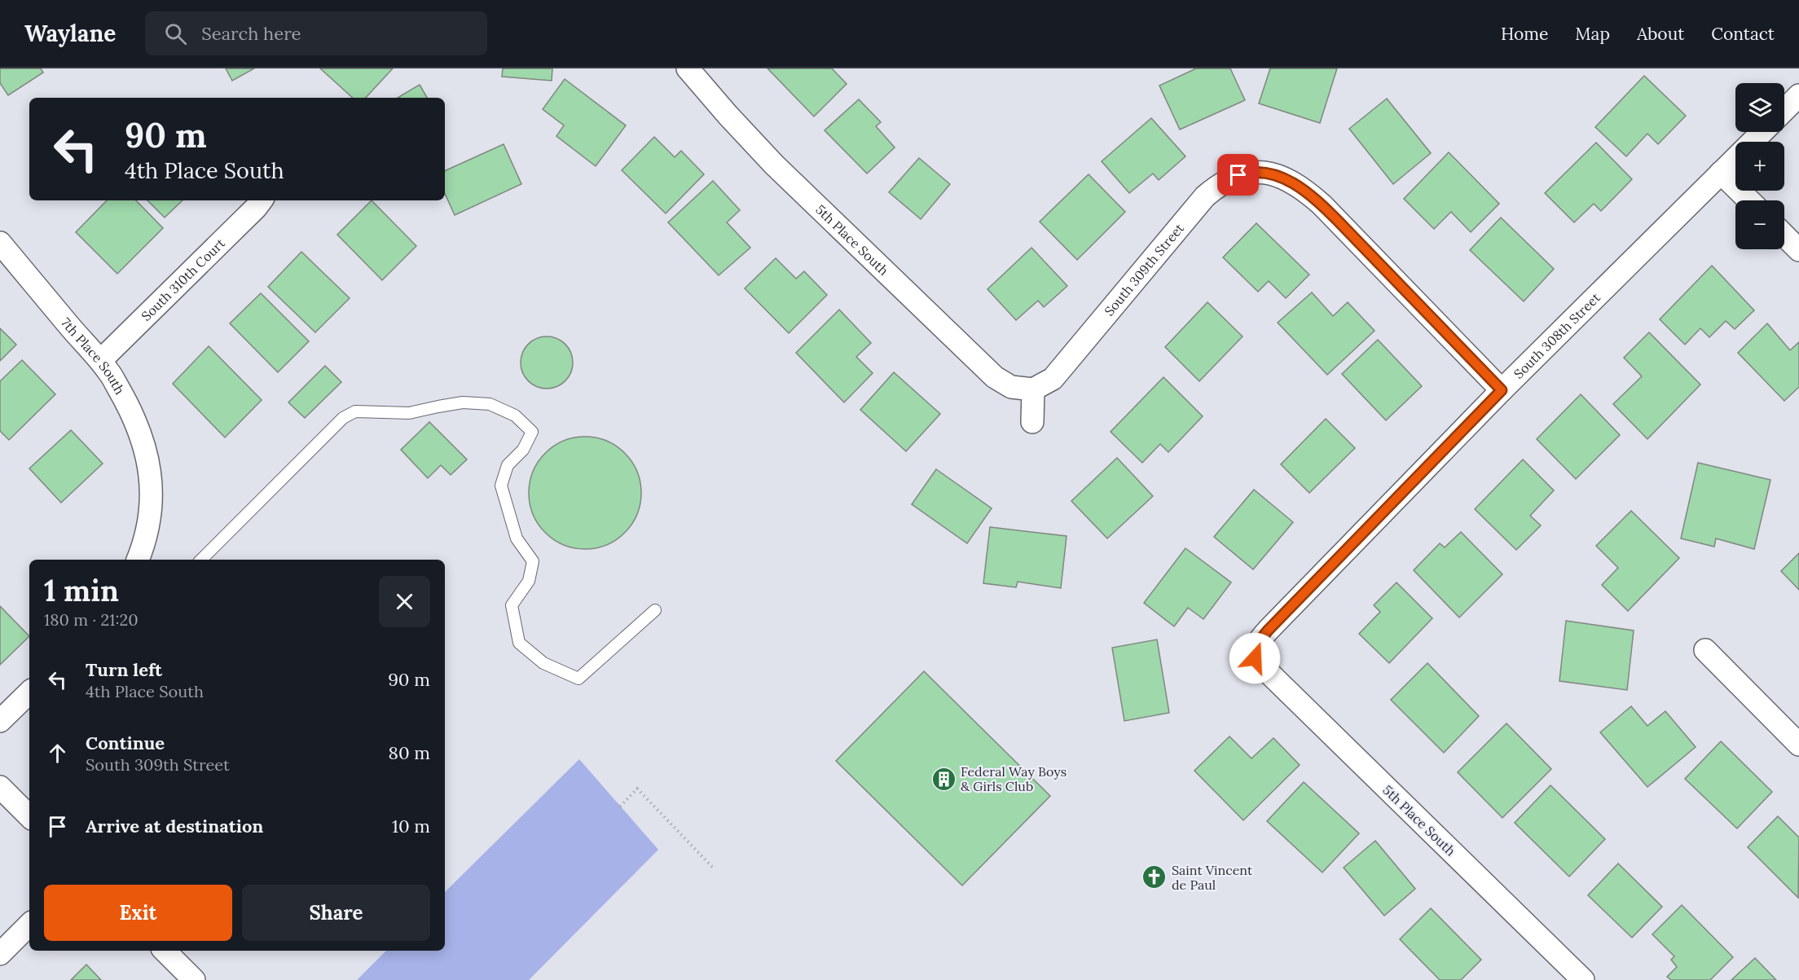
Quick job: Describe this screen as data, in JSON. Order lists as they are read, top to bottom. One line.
{"streets":{"street":["5th Place South","South 309th Street","South 310th Court","South 308th Street","7th Place South"]},"crossings":[["5th Place South","South 309th Street"],["5th Place South","South 308th Street"],["South 309th Street","South 308th Street"],["South 310th Court","7th Place South"]],"places":{"building":["Federal Way Boys & Girls Club"],"church":["Saint Vincent de Paul"]},"page":{"header":"Waylane","search":"Search here","nav":["Home","Map","About","Contact"],"map_buttons":["+","−"],"turn":["90 m","4th Place South"],"heading":["1 min","180 m · 21:20"],"list":[{"name":"Turn left","note":"4th Place South","value":"90 m"},{"name":"Continue","note":"South 309th Street","value":"80 m"},{"name":"Arrive at destination","value":"10 m"}],"buttons":["Exit","Share"]}}
